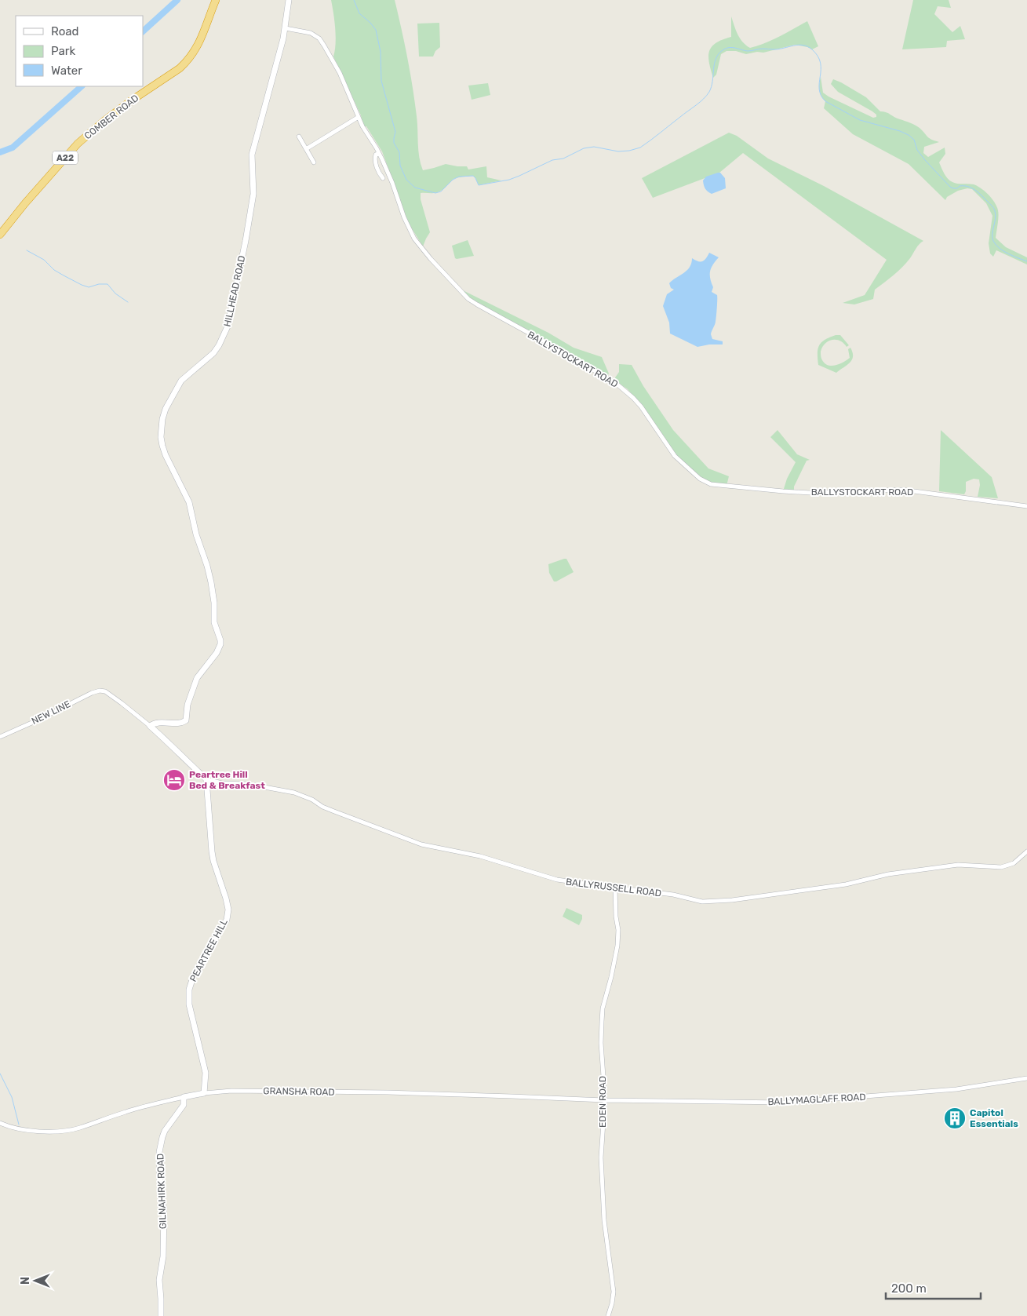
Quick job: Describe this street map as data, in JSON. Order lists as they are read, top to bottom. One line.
{"streets":{"highway":["COMBER ROAD","A22"],"street":["HILLHEAD ROAD","BALLYSTOCKART ROAD","NEW LINE","BALLYRUSSELL ROAD","PEARTREE HILL","GRANSHA ROAD","BALLYMAGLAFF ROAD","EDEN ROAD","GILNAHIRK ROAD"]},"crossings":[["HILLHEAD ROAD","BALLYSTOCKART ROAD"],["HILLHEAD ROAD","NEW LINE"],["BALLYRUSSELL ROAD","PEARTREE HILL"],["BALLYRUSSELL ROAD","EDEN ROAD"],["PEARTREE HILL","GRANSHA ROAD"],["GRANSHA ROAD","BALLYMAGLAFF ROAD"],["GRANSHA ROAD","EDEN ROAD"],["GRANSHA ROAD","GILNAHIRK ROAD"],["BALLYMAGLAFF ROAD","EDEN ROAD"]],"places":{"hotel":["Peartree Hill Bed & Breakfast"],"building":["Capitol Essentials"]},"legend":["Road","Park","Water"],"scale_bar":"200 m","north":"left"}
